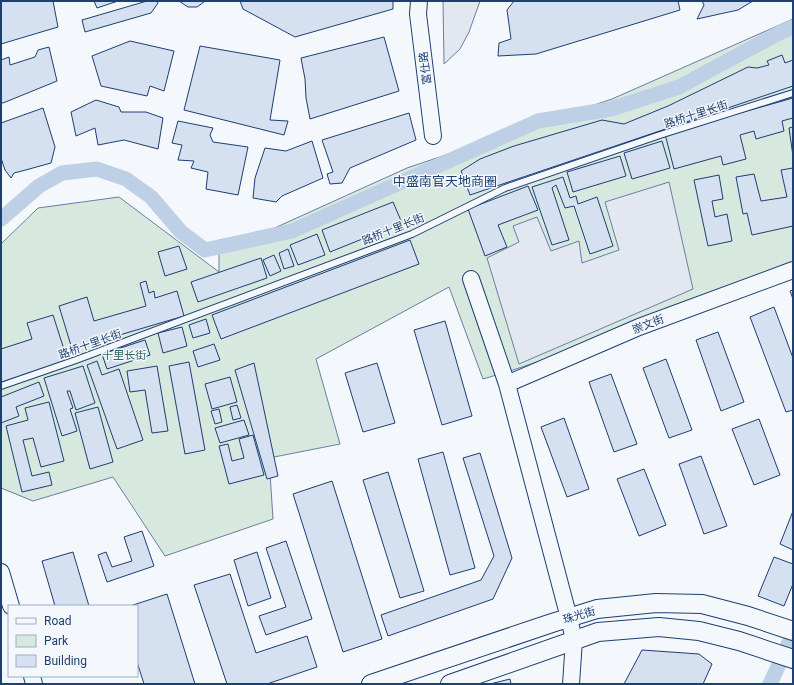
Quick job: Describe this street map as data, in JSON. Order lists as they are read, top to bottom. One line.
{"streets":{"main road":["珠光街"],"street":["富仕路","崇文街"],"lane":["路桥十里长街"]},"districts":["中盛南官天地商圈"],"parks":["十里长街"],"legend":["Road","Park","Building"]}
